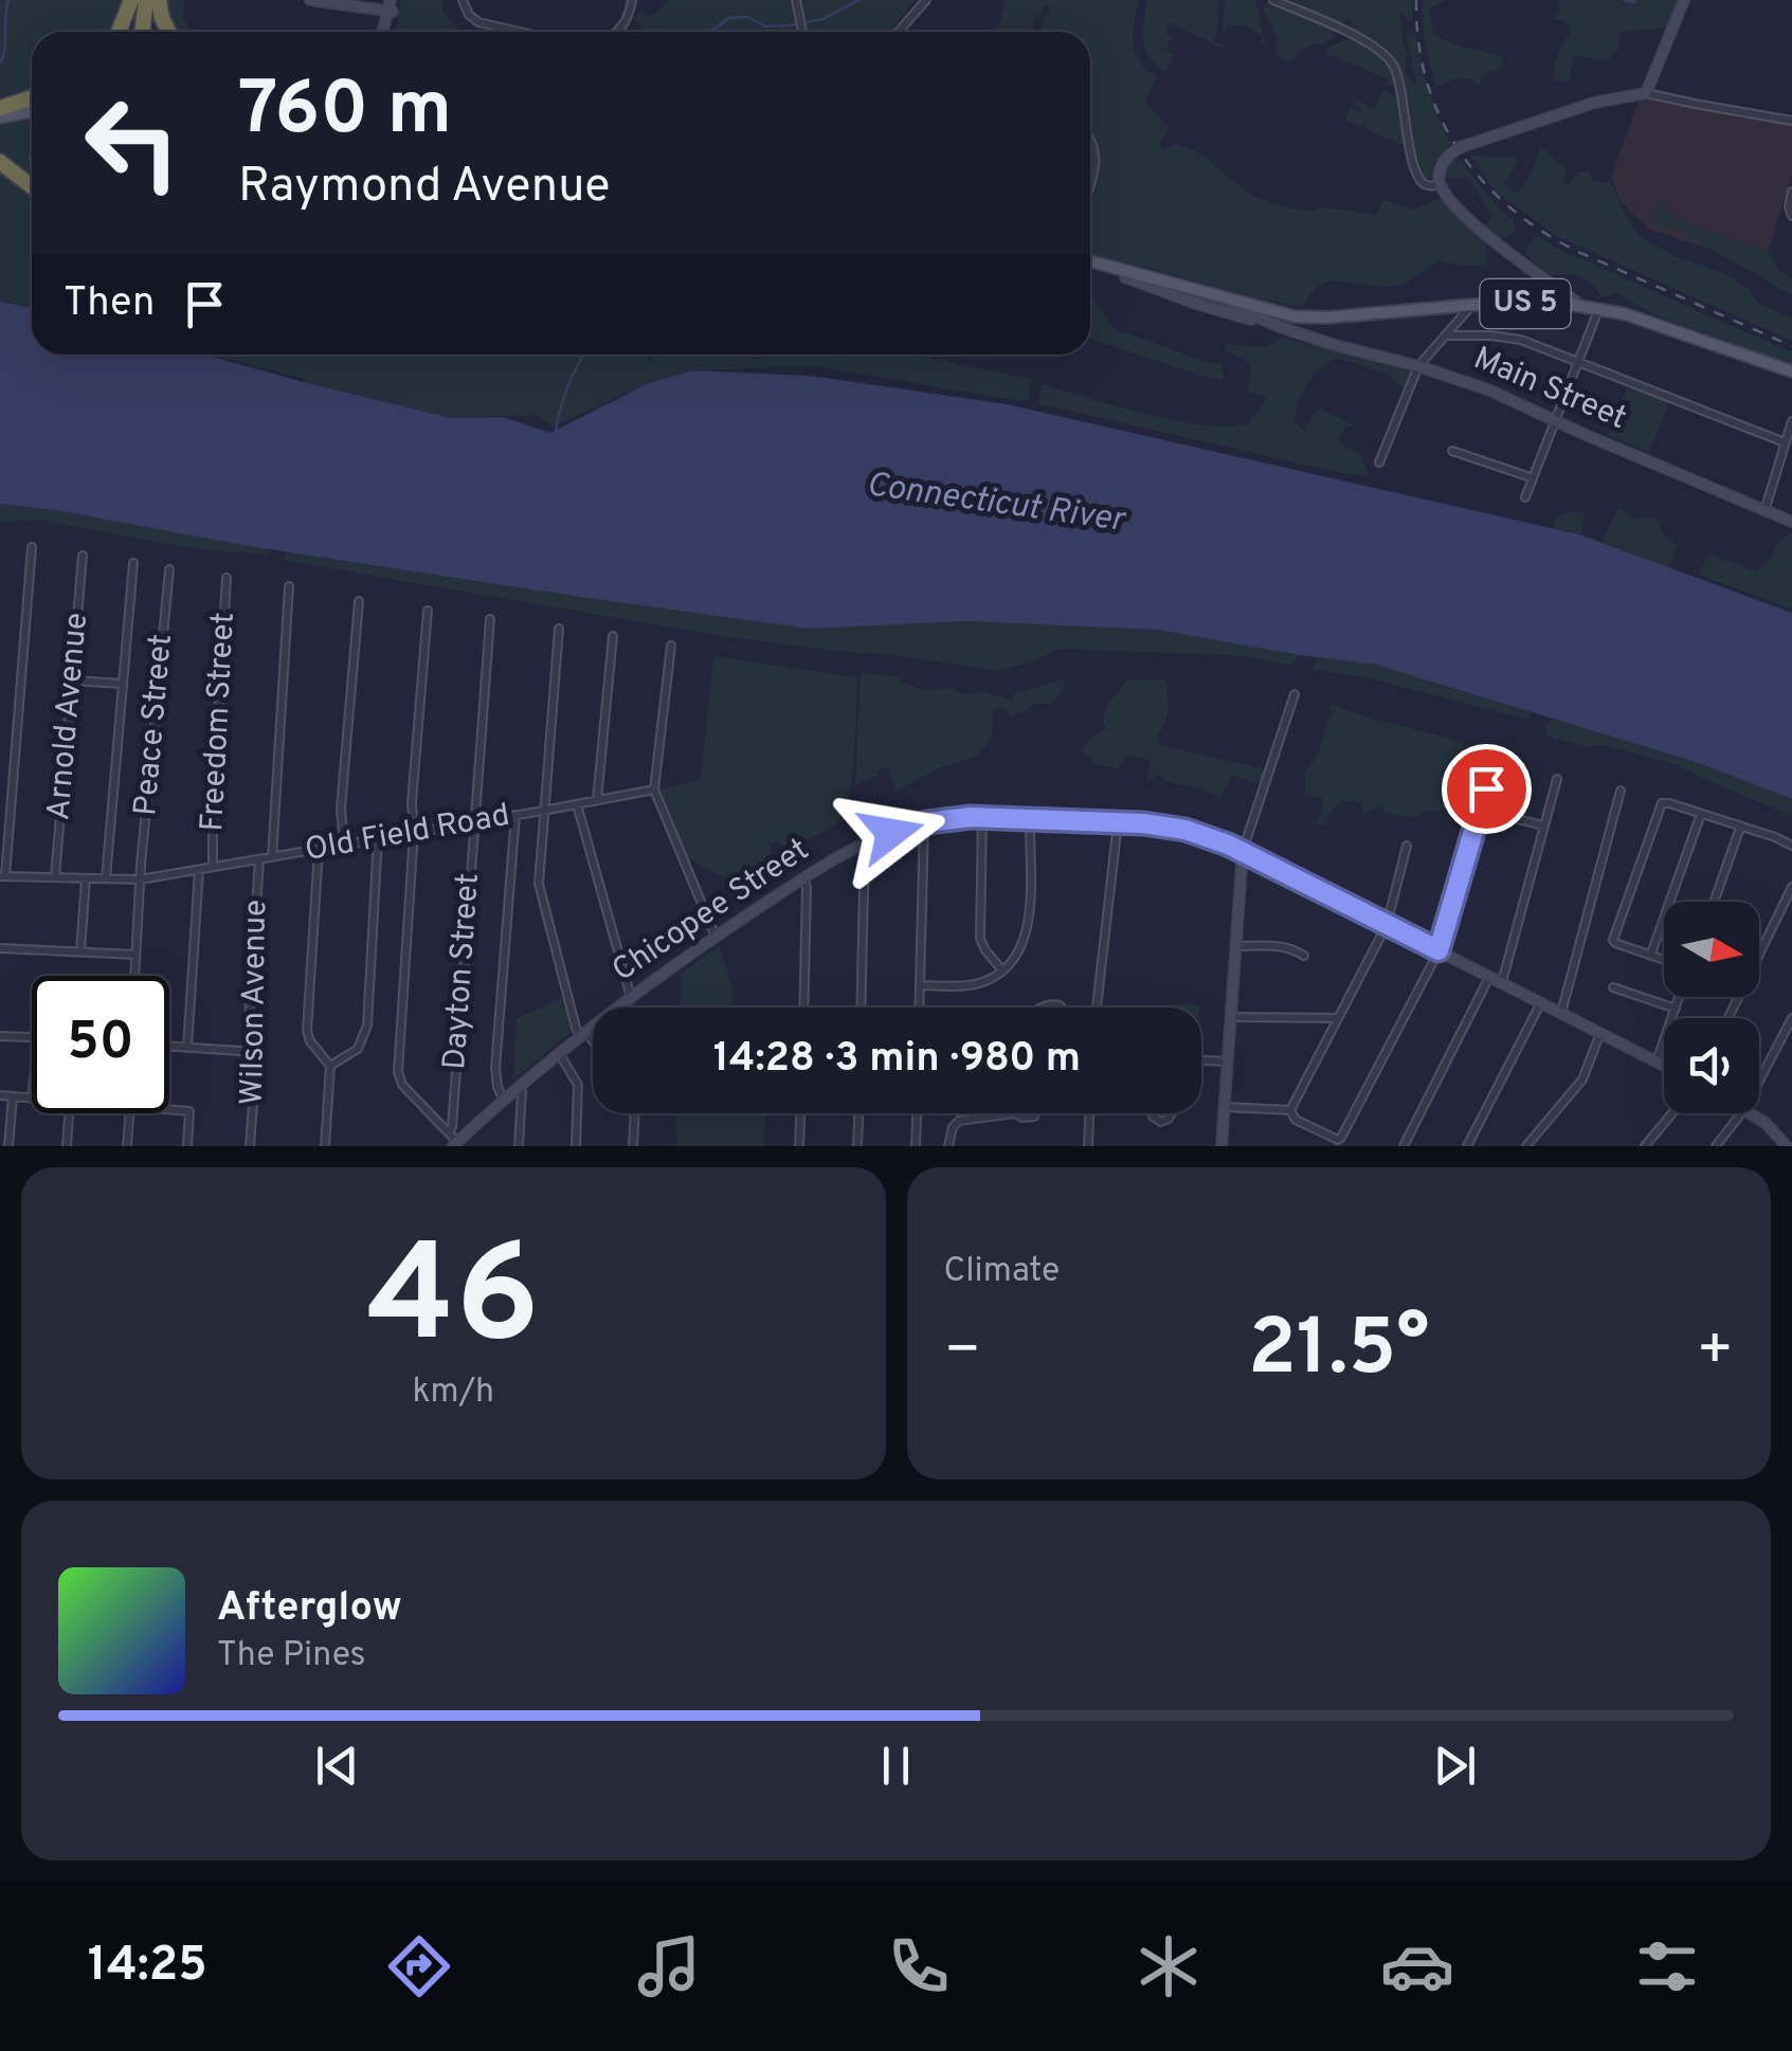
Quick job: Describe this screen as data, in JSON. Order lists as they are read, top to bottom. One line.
{"streets":{"main road":["US 5","Main Street","Chicopee Street"],"street":["Arnold Avenue","Freedom Street","Peace Street","Old Field Road","Dayton Street","Wilson Avenue"]},"crossings":[["US 5","Main Street"],["Arnold Avenue","Old Field Road"],["Freedom Street","Old Field Road"],["Peace Street","Old Field Road"],["Old Field Road","Dayton Street"],["Old Field Road","Wilson Avenue"]],"water":["Connecticut River"],"north":"right","page":{"turn":["760 m","Raymond Avenue"],"then":"Then","limit":"50","trip":"14:28 · 3 min · 980 m","tile":[["46","km/h"],"Climate"],"heat":["−","21.5°","+"],"song":["Afterglow","The Pines"],"tabs":"14:25"}}
